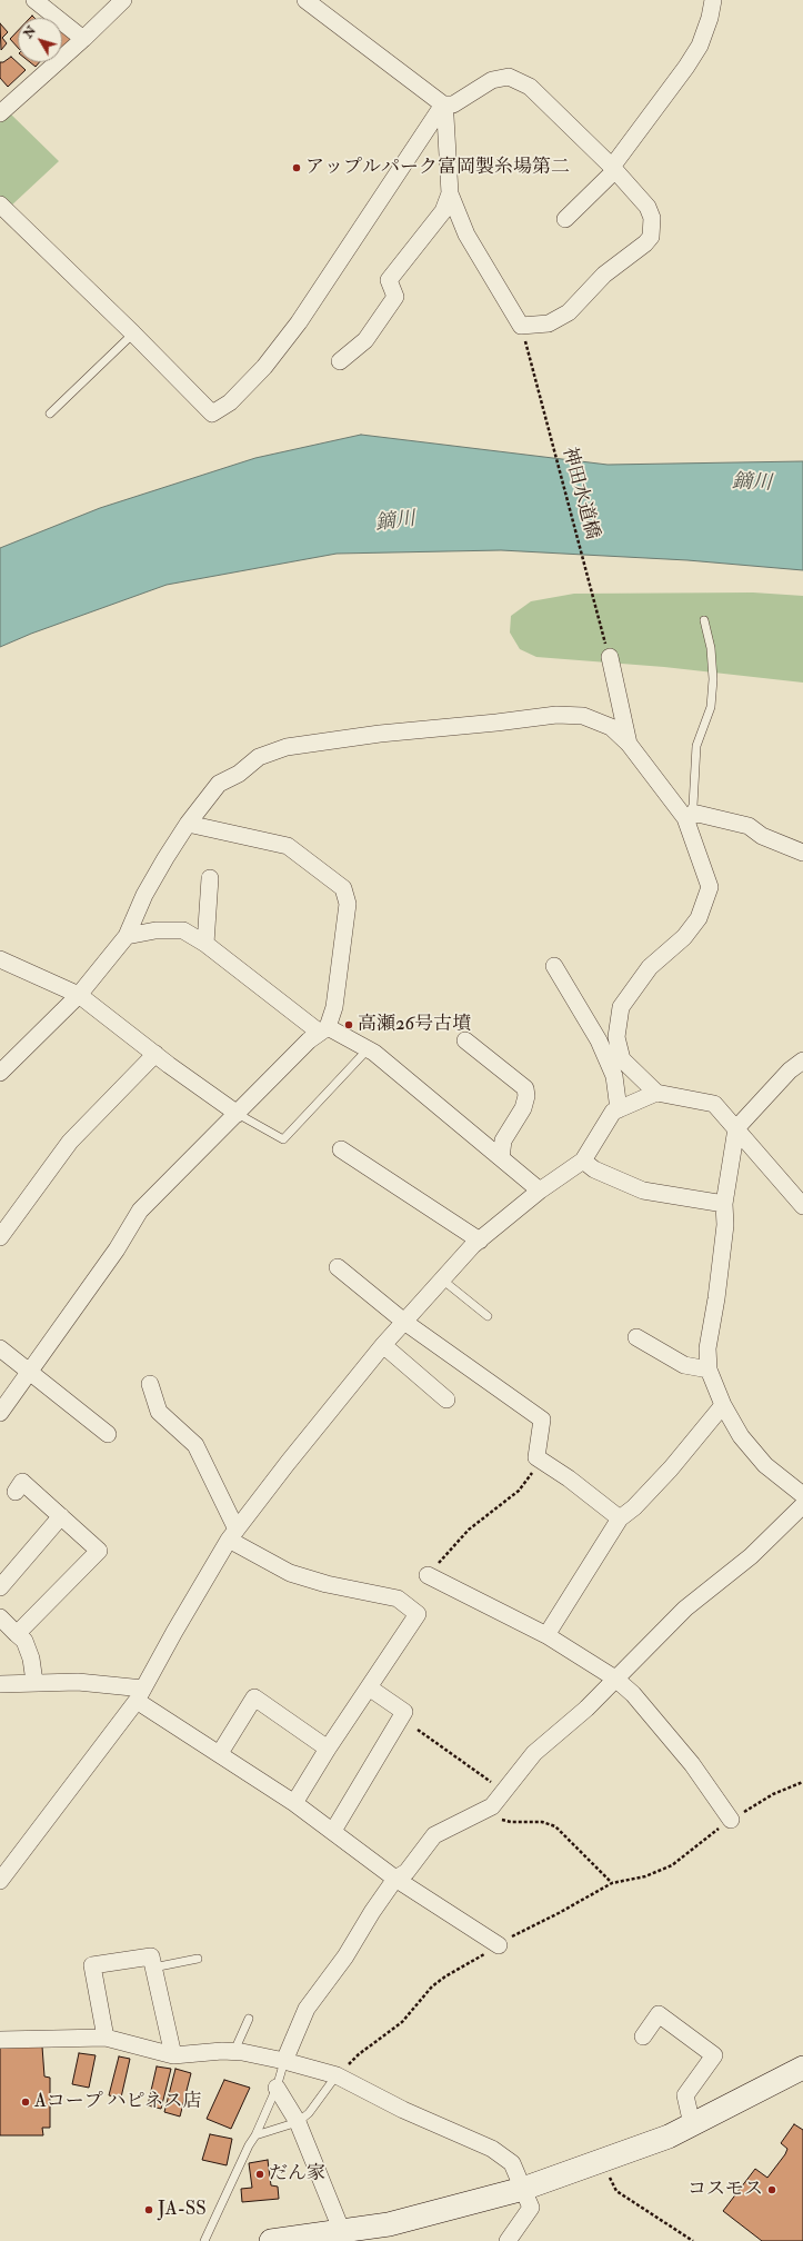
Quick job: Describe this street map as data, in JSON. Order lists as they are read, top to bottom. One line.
{"streets":{"path":["神田水道橋"]},"water":["鏑川"],"places":["アップルパーク富岡製糸場第二","高瀬26号古墳","Aコープ ハピネス店","だん家","コスモス","JA-SS"],"north":"top left"}
